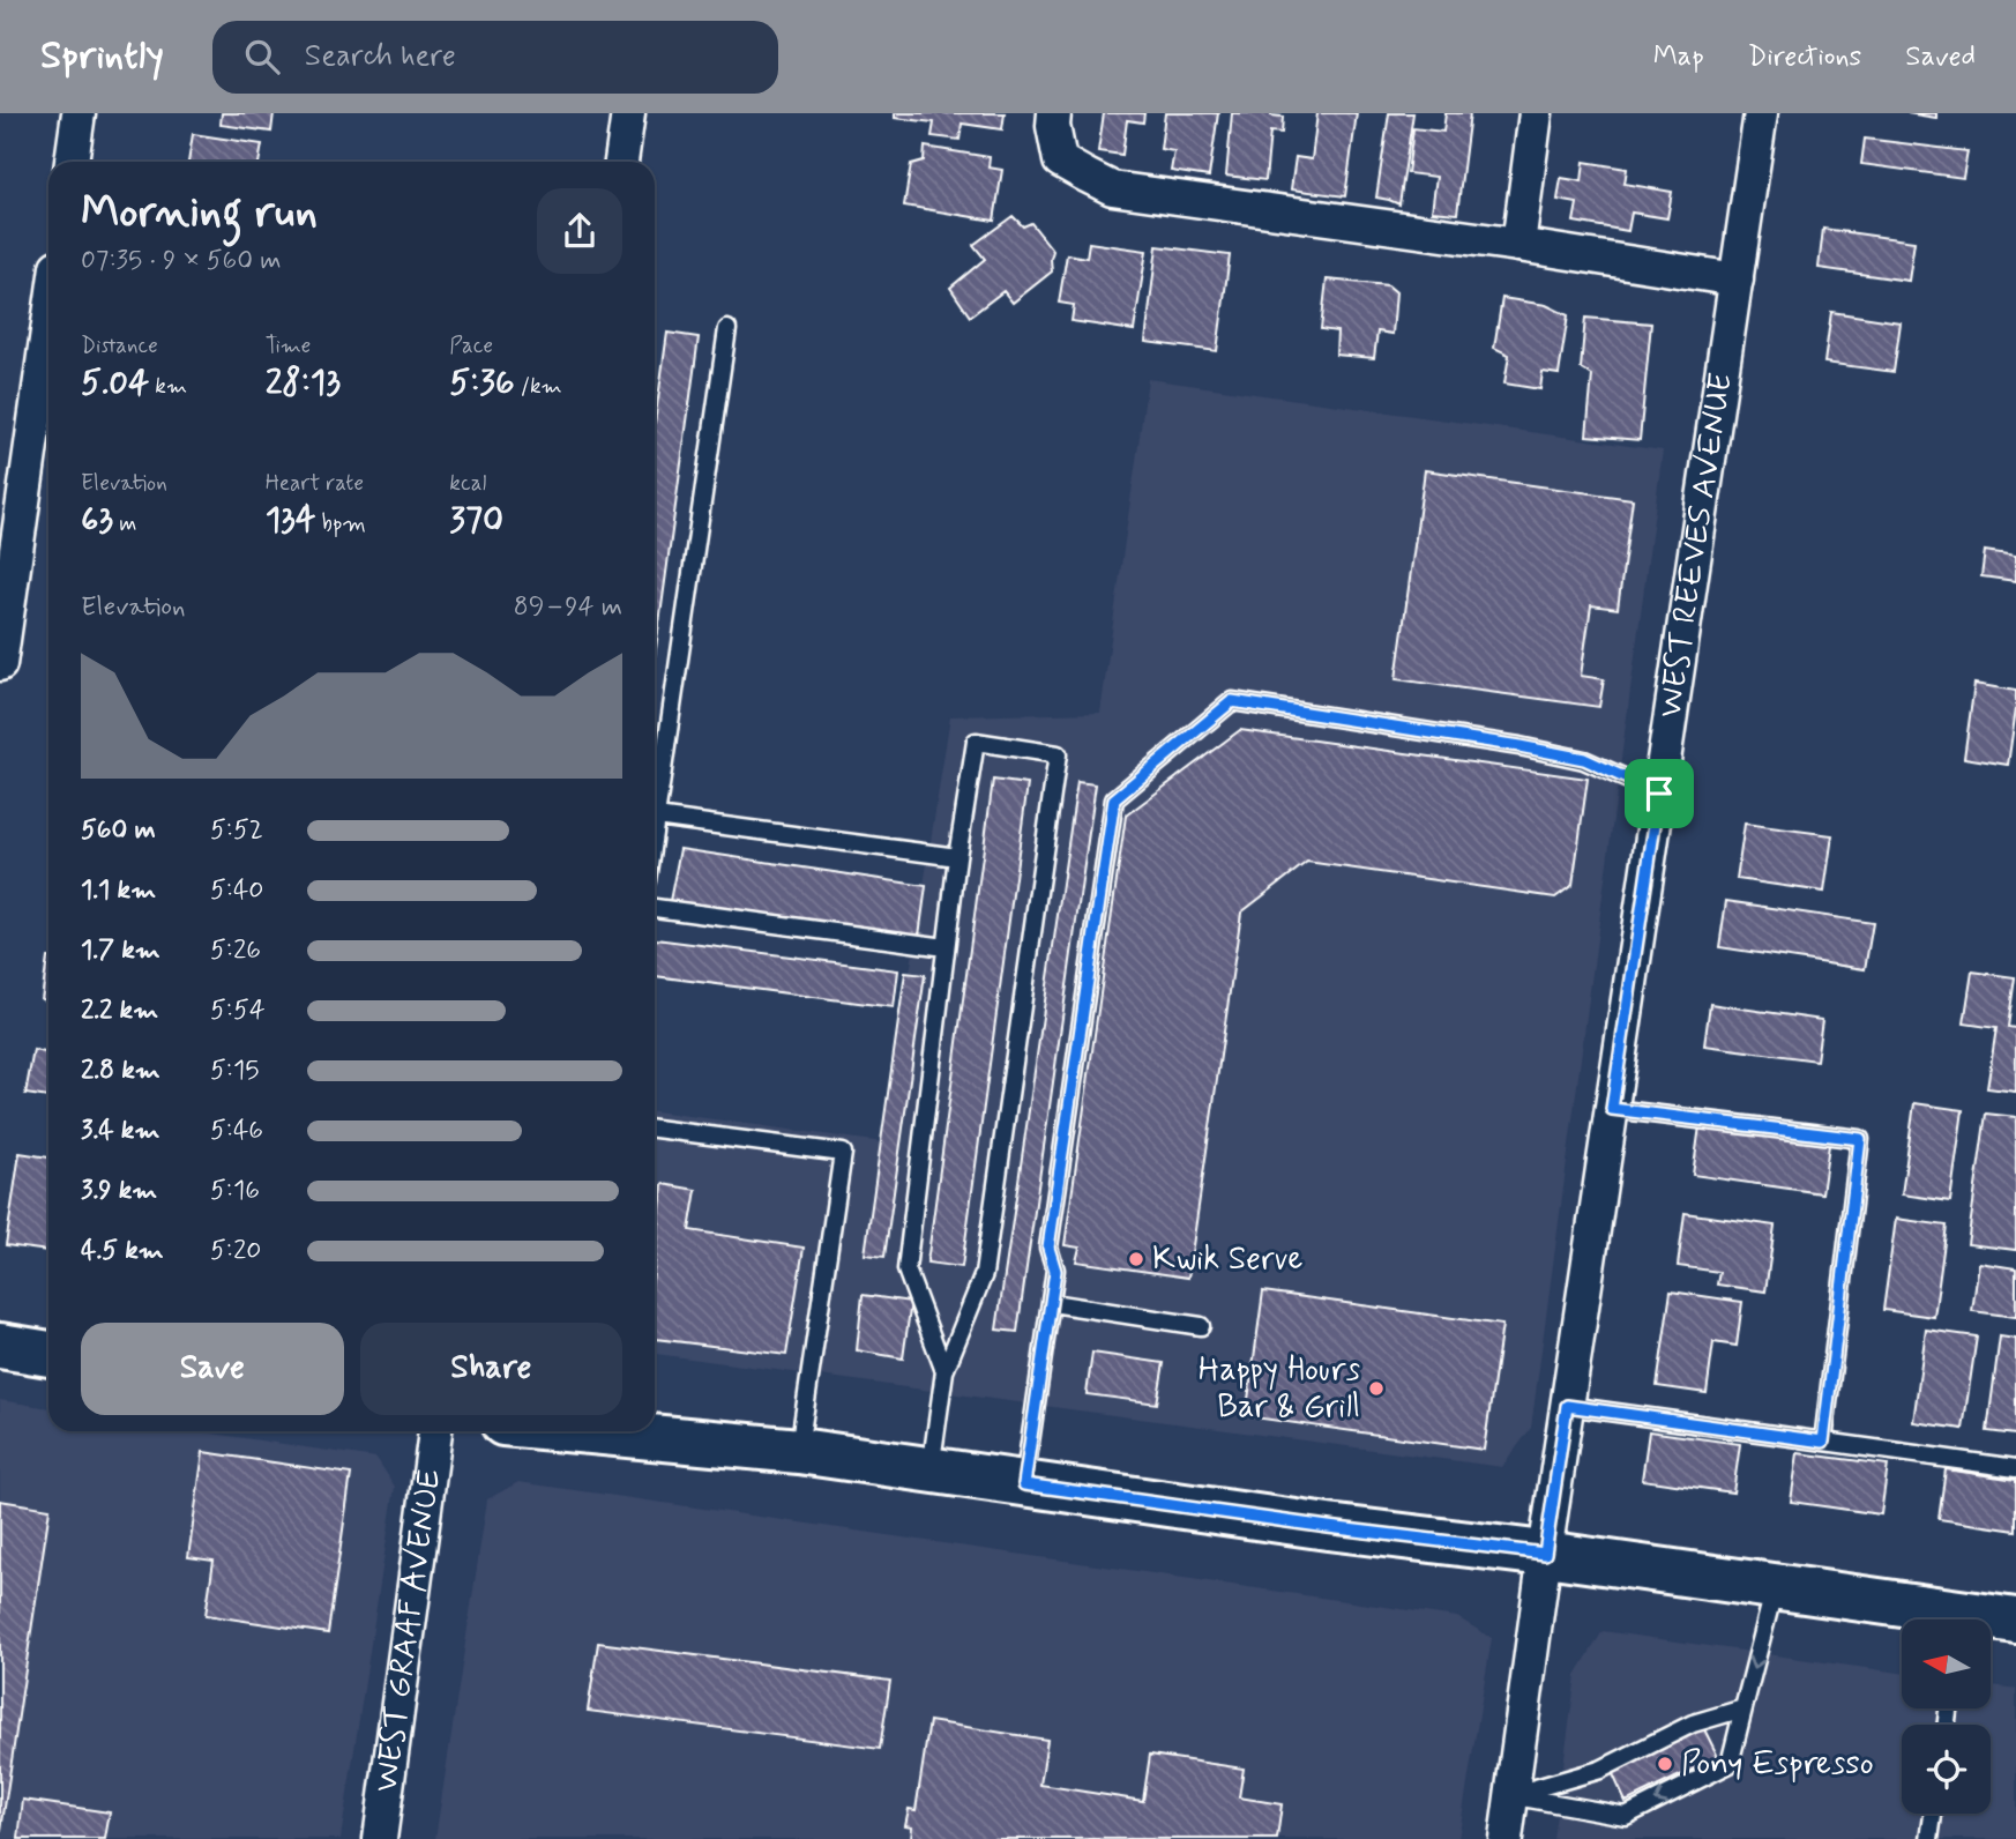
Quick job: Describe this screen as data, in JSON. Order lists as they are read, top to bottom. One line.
{"streets":{"street":["WEST REEVES AVENUE","WEST GRAAF AVENUE"]},"places":["Kwik Serve","Happy Hours Bar & Grill","Pony Espresso"],"north":"left","page":{"header":"Sprintly","search":"Search here","nav":["Map","Directions","Saved"],"heading":["Morning run","07:35 · 9 × 560 m"],"stats":[["Distance","5.04 km"],["Time","28:13"],["Pace","5:36 /km"],["Elevation","63 m"],["Heart rate","134 bpm"],["kcal","370"]],"chart":["Elevation","89–94 m"],"list":[{"name":"560 m","note":"5:52"},{"name":"1.1 km","note":"5:40"},{"name":"1.7 km","note":"5:26"},{"name":"2.2 km","note":"5:54"},{"name":"2.8 km","note":"5:15"},{"name":"3.4 km","note":"5:46"},{"name":"3.9 km","note":"5:16"},{"name":"4.5 km","note":"5:20"}],"buttons":["Save","Share"]}}
